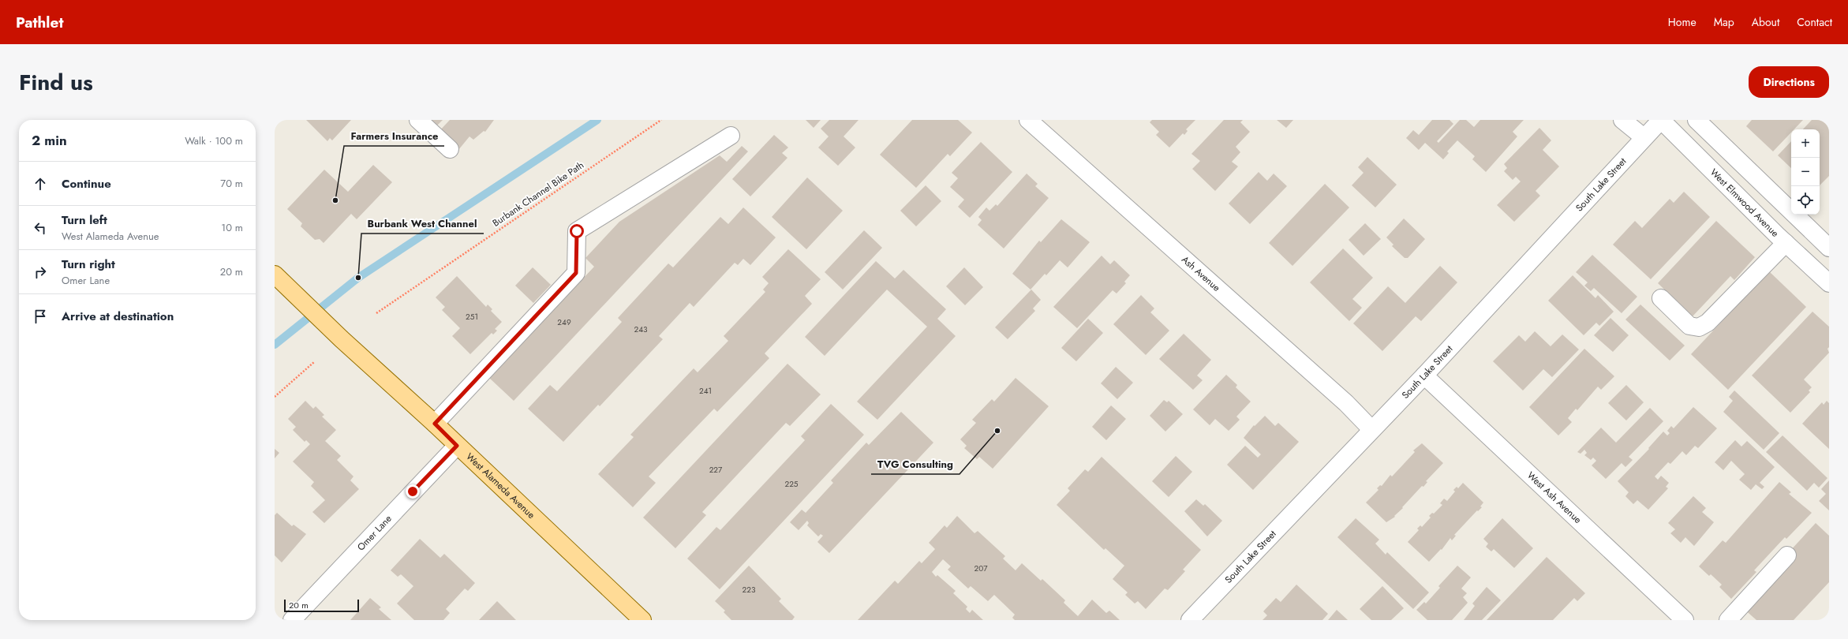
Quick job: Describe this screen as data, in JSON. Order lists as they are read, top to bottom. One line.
{"streets":{"main road":["West Alameda Avenue"],"street":["South Lake Street","West Elmwood Avenue","Ash Avenue","West Ash Avenue","Omer Lane"],"path":["Burbank Channel Bike Path"]},"crossings":[["South Lake Street","West Elmwood Avenue"],["South Lake Street","Ash Avenue"],["South Lake Street","West Ash Avenue"],["West Alameda Avenue","Omer Lane"]],"places":["Farmers Insurance","Burbank West Channel","TVG Consulting"],"house_numbers":["251","249","243","241","227","225","207","223"],"scale_bar":"20 m","page":{"header":"Pathlet","nav":["Home","Map","About","Contact"],"title":"Find us","buttons":"Directions","heading":["2 min","Walk · 100 m"],"map_buttons":["+","−"],"list":[["Continue","70 m"],["Turn left","West Alameda Avenue","10 m"],["Turn right","Omer Lane","20 m"],"Arrive at destination"],"scale":"20 m"}}
